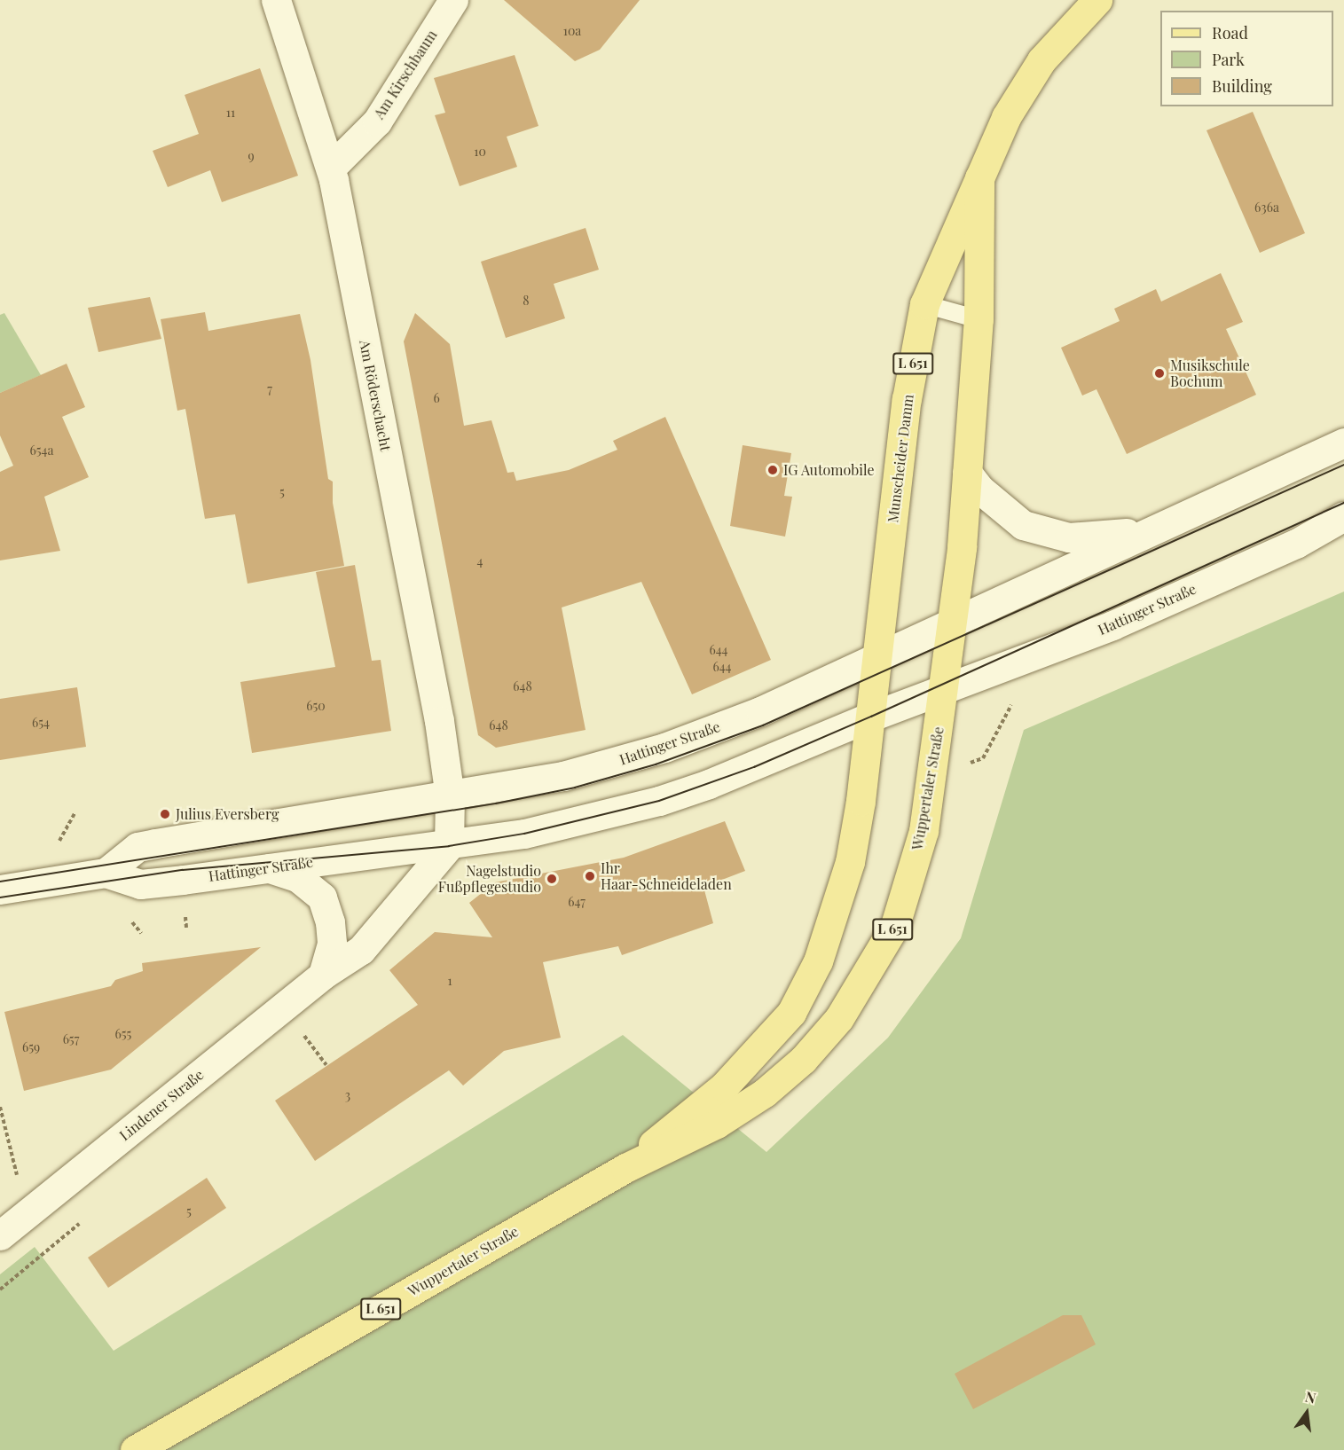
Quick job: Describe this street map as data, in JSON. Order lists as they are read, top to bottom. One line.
{"streets":{"main road":["L 651","Munscheider Damm","Wuppertaler Straße"],"street":["Am Kirschbaum","Am Röderschacht","Hattinger Straße","Lindener Straße"]},"crossings":[["Am Kirschbaum","Am Röderschacht"],["L 651","Munscheider Damm"],["L 651","Hattinger Straße"],["L 651","Wuppertaler Straße"],["Am Röderschacht","Hattinger Straße"],["Munscheider Damm","Hattinger Straße"],["Hattinger Straße","Wuppertaler Straße"],["Hattinger Straße","Lindener Straße"]],"places":["Musikschule Bochum","IG Automobile","Julius Eversberg","Ihr Haar-Schneideladen","Nagelstudio Fußpflegestudio"],"house_numbers":["10a","11","10","9","636a","8","7","6","654a","5","4","644","644","648","650","654","648","647","1","655","657","659","3","5"],"legend":["Road","Park","Building"],"north":"top"}
